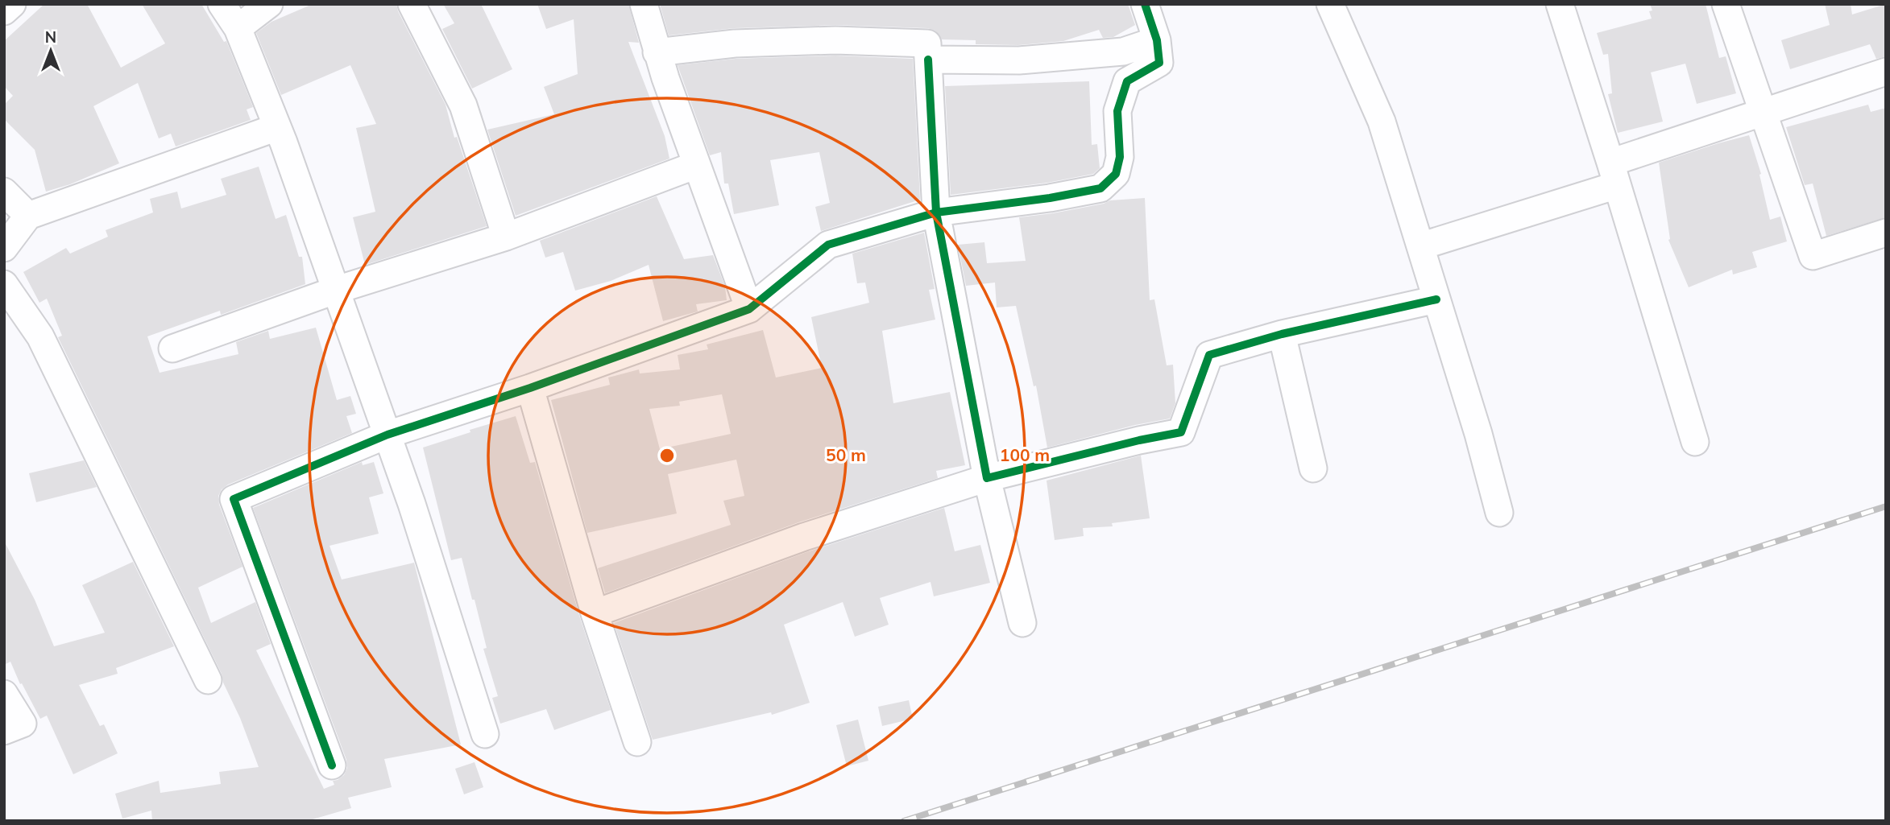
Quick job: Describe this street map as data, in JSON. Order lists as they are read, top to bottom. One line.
{"north":"top","rings":["50 m","100 m"]}
